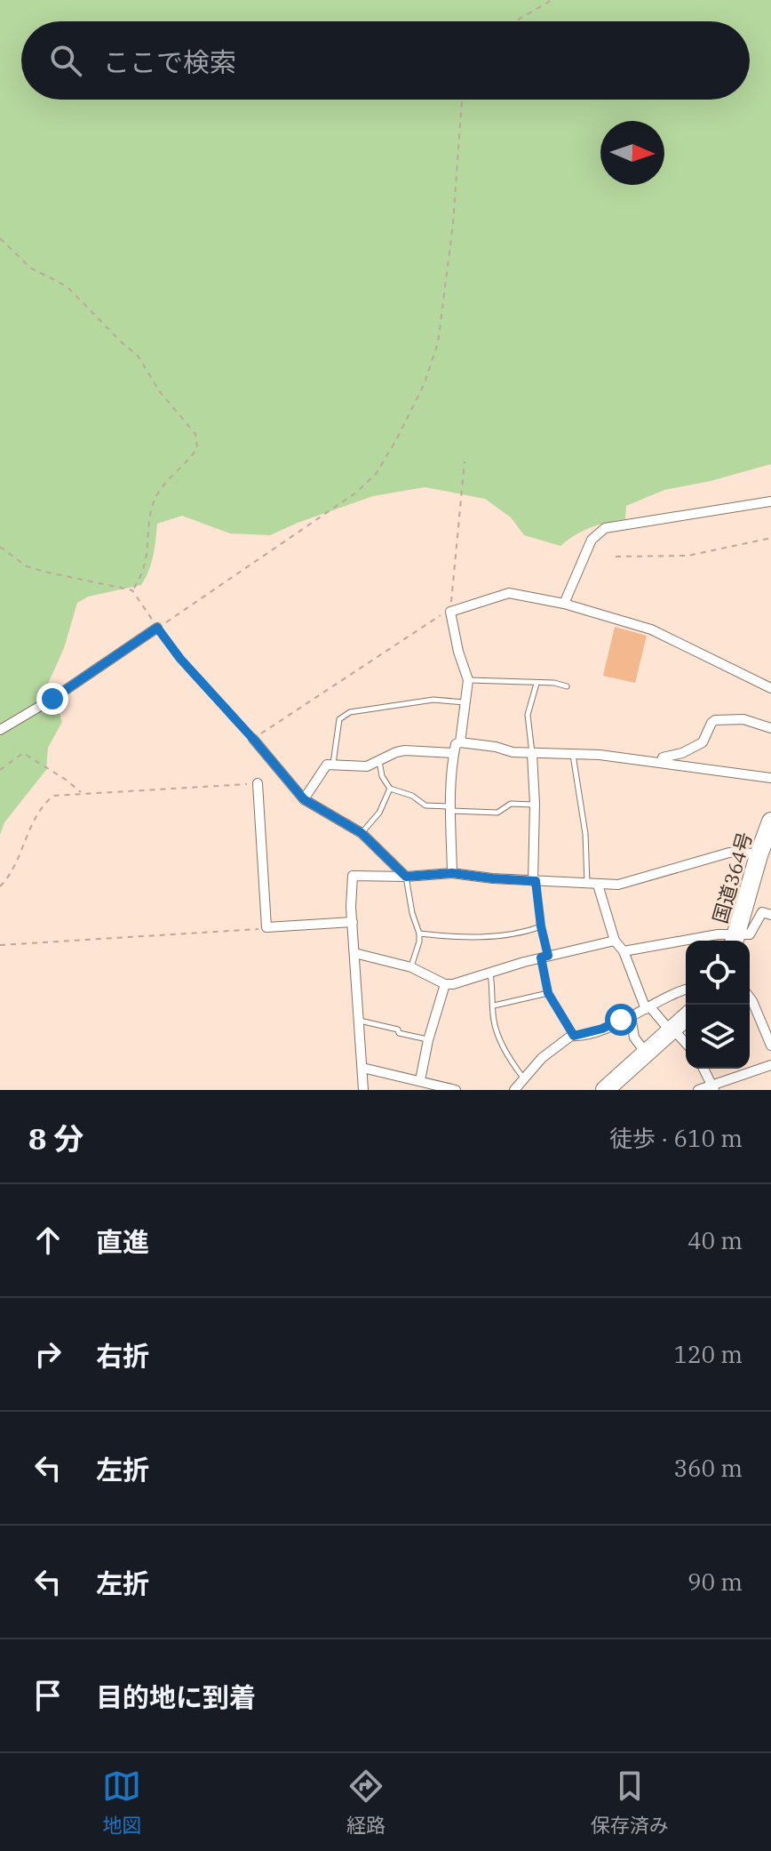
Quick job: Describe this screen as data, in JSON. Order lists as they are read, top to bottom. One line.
{"streets":{"highway":["国道364号"]},"north":"right","page":{"search":"ここで検索","heading":["8 分","徒歩 · 610 m"],"list":[["直進","40 m"],["右折","120 m"],["左折","360 m"],["左折","90 m"],"目的地に到着"],"nav":["地図","経路","保存済み"]}}
